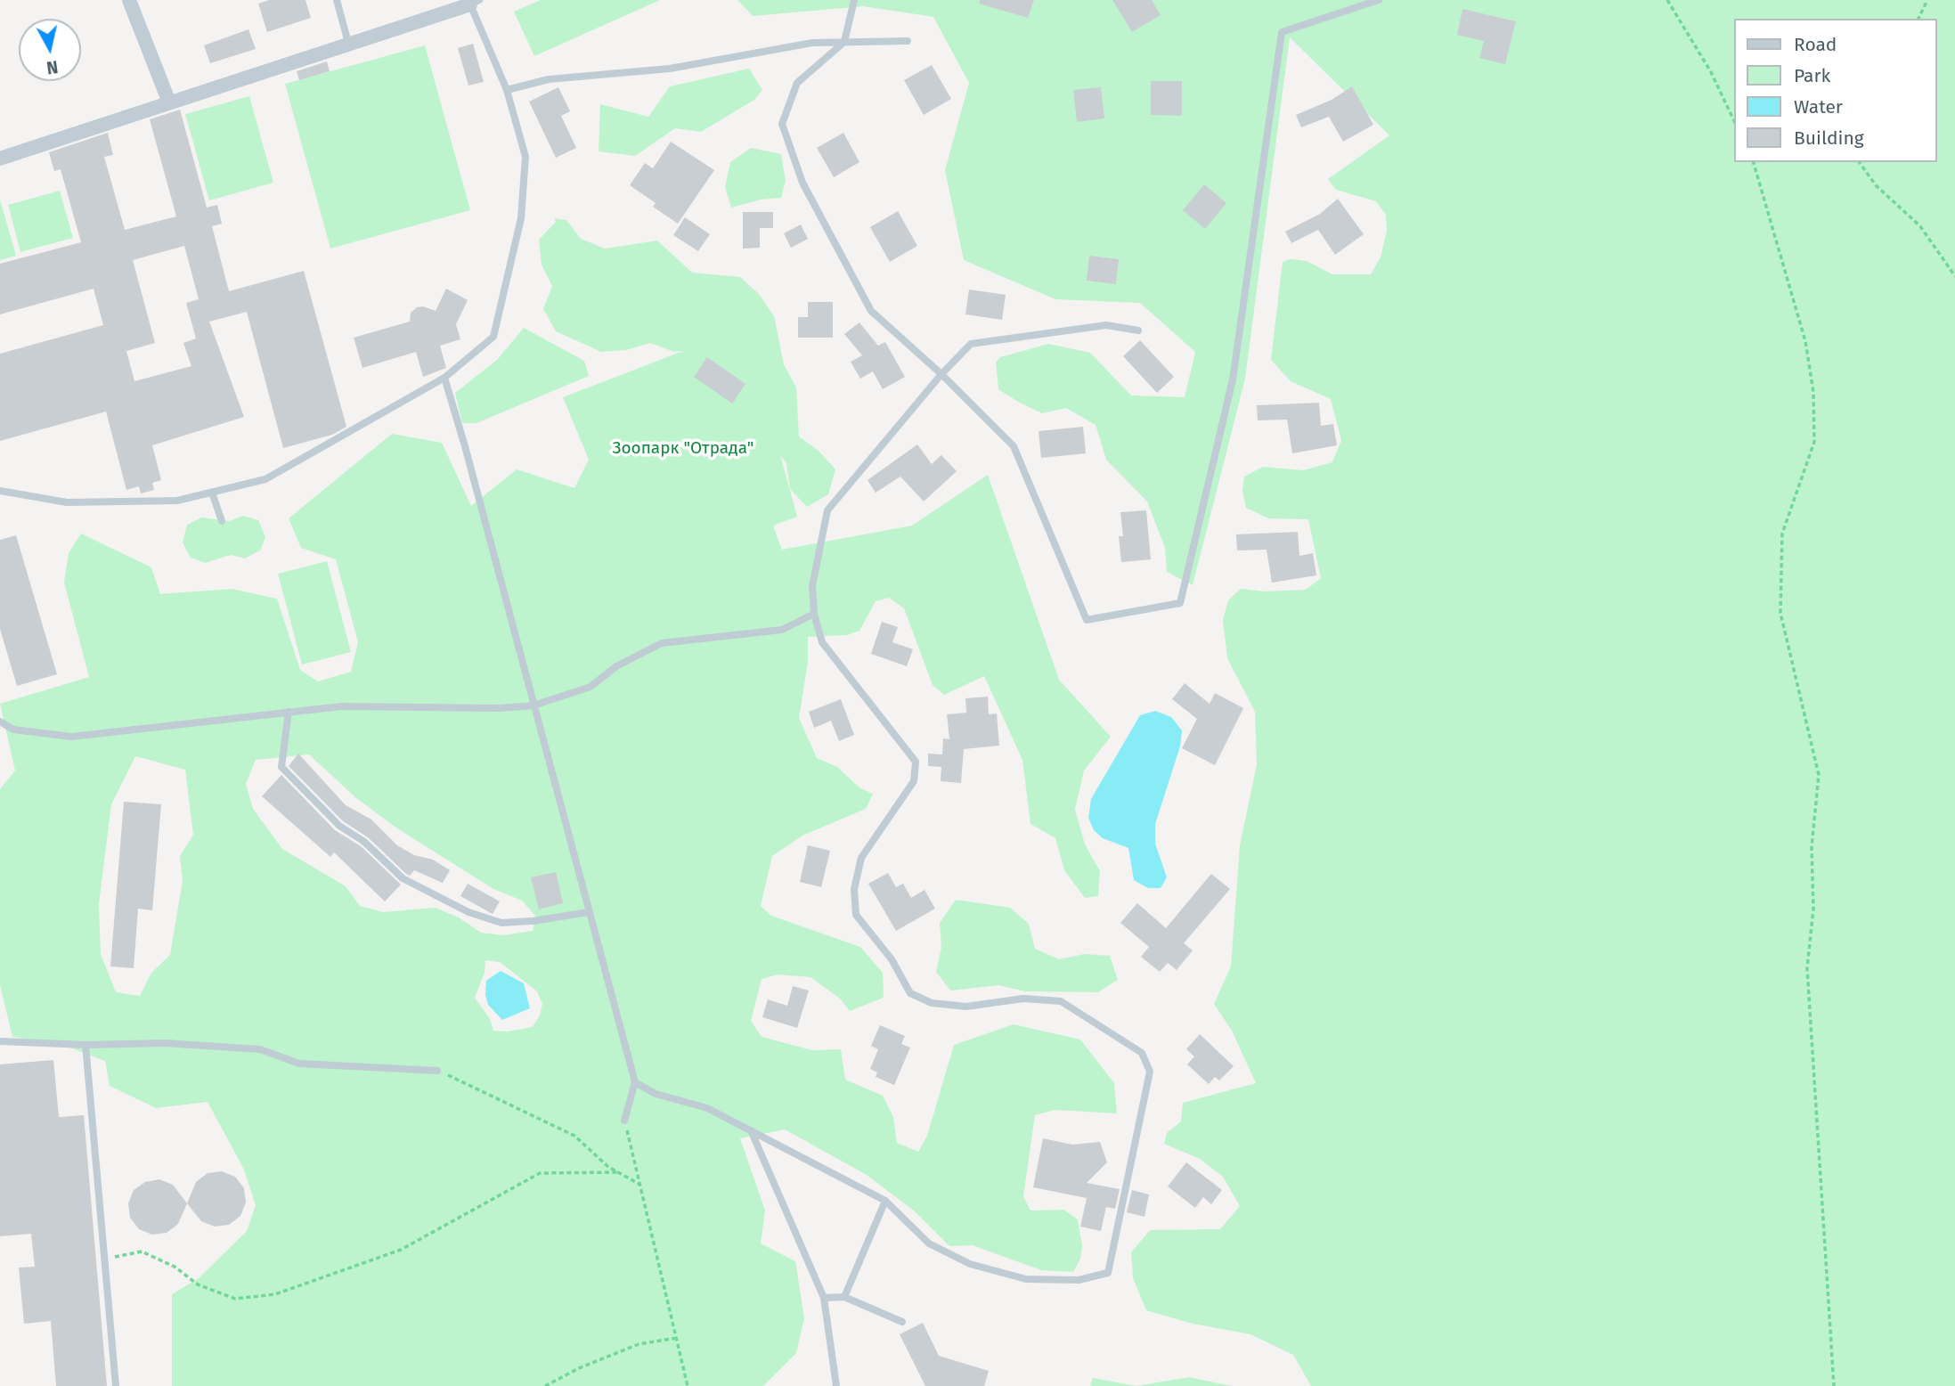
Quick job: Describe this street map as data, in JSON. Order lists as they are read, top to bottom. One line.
{"parks":["Зоопарк \"Отрада\""],"legend":["Road","Park","Water","Building"],"north":"bottom"}
